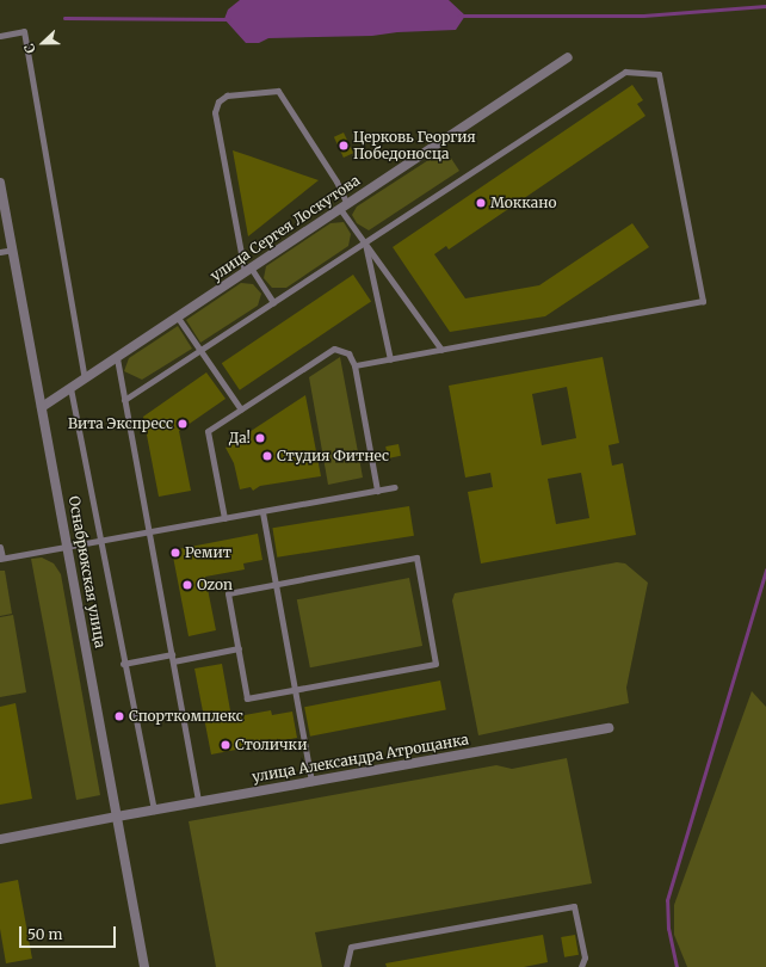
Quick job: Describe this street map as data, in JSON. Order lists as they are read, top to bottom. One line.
{"streets":{"street":["улица Сергея Лоскутова","Оснабрюкская улица","улица Александра Атрощанка"]},"crossings":[["улица Сергея Лоскутова","Оснабрюкская улица"],["Оснабрюкская улица","улица Александра Атрощанка"]],"places":["Церковь Георгия Победоносца","Моккано","Вита Экспресс","Да!","Студия Фитнес","Ремит","Ozon","Спорткомплекс","Столички"],"scale_bar":"50 m","north":"left"}
